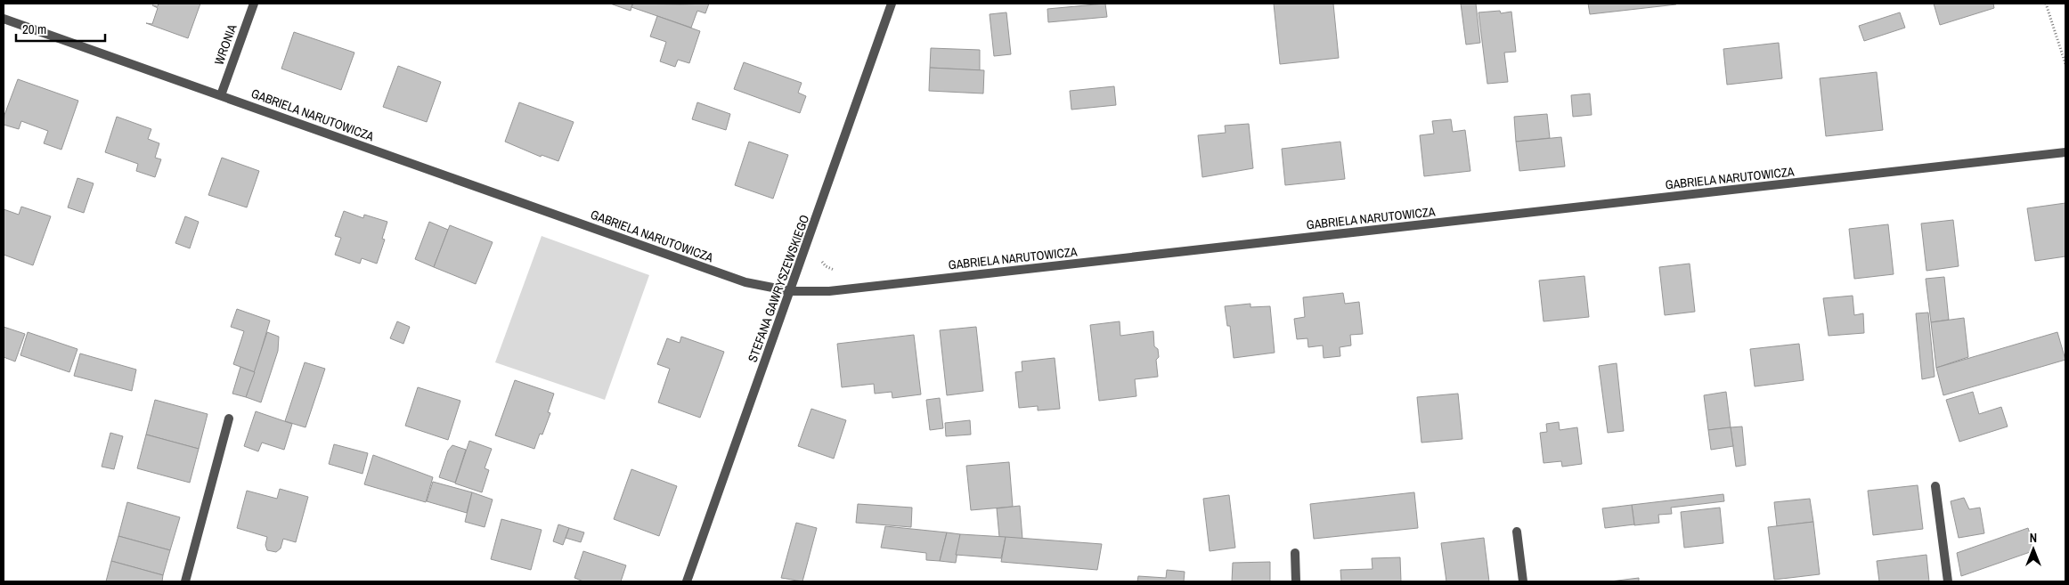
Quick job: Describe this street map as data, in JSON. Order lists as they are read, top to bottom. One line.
{"streets":{"street":["WRONIA","GABRIELA NARUTOWICZA","STEFANA GAWRYSZEWSKIEGO"]},"crossings":[["WRONIA","GABRIELA NARUTOWICZA"],["GABRIELA NARUTOWICZA","STEFANA GAWRYSZEWSKIEGO"]],"scale_bar":"20 m","north":"top"}
